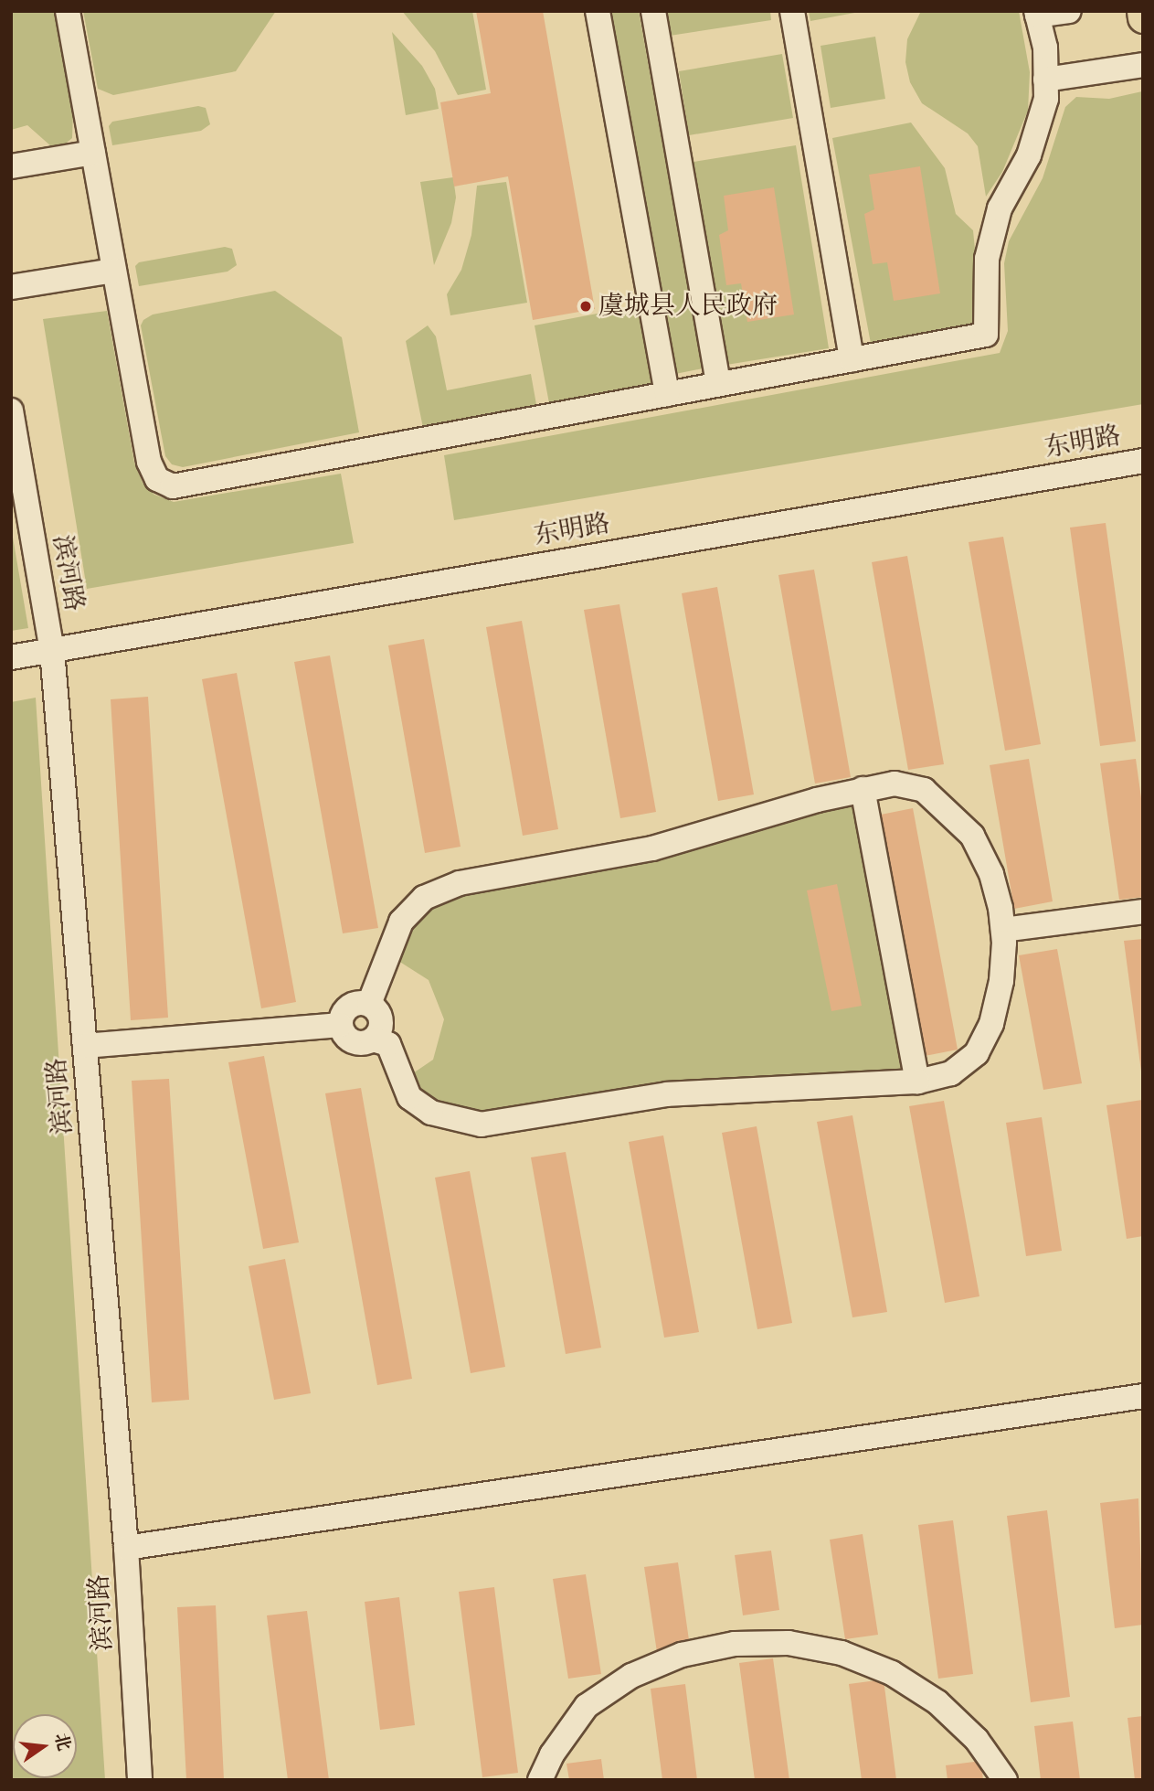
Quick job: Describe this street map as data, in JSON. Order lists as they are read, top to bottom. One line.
{"streets":{"street":["东明路","滨河路"]},"crossings":[["东明路","滨河路"]],"places":["虞城县人民政府"],"north":"right"}
